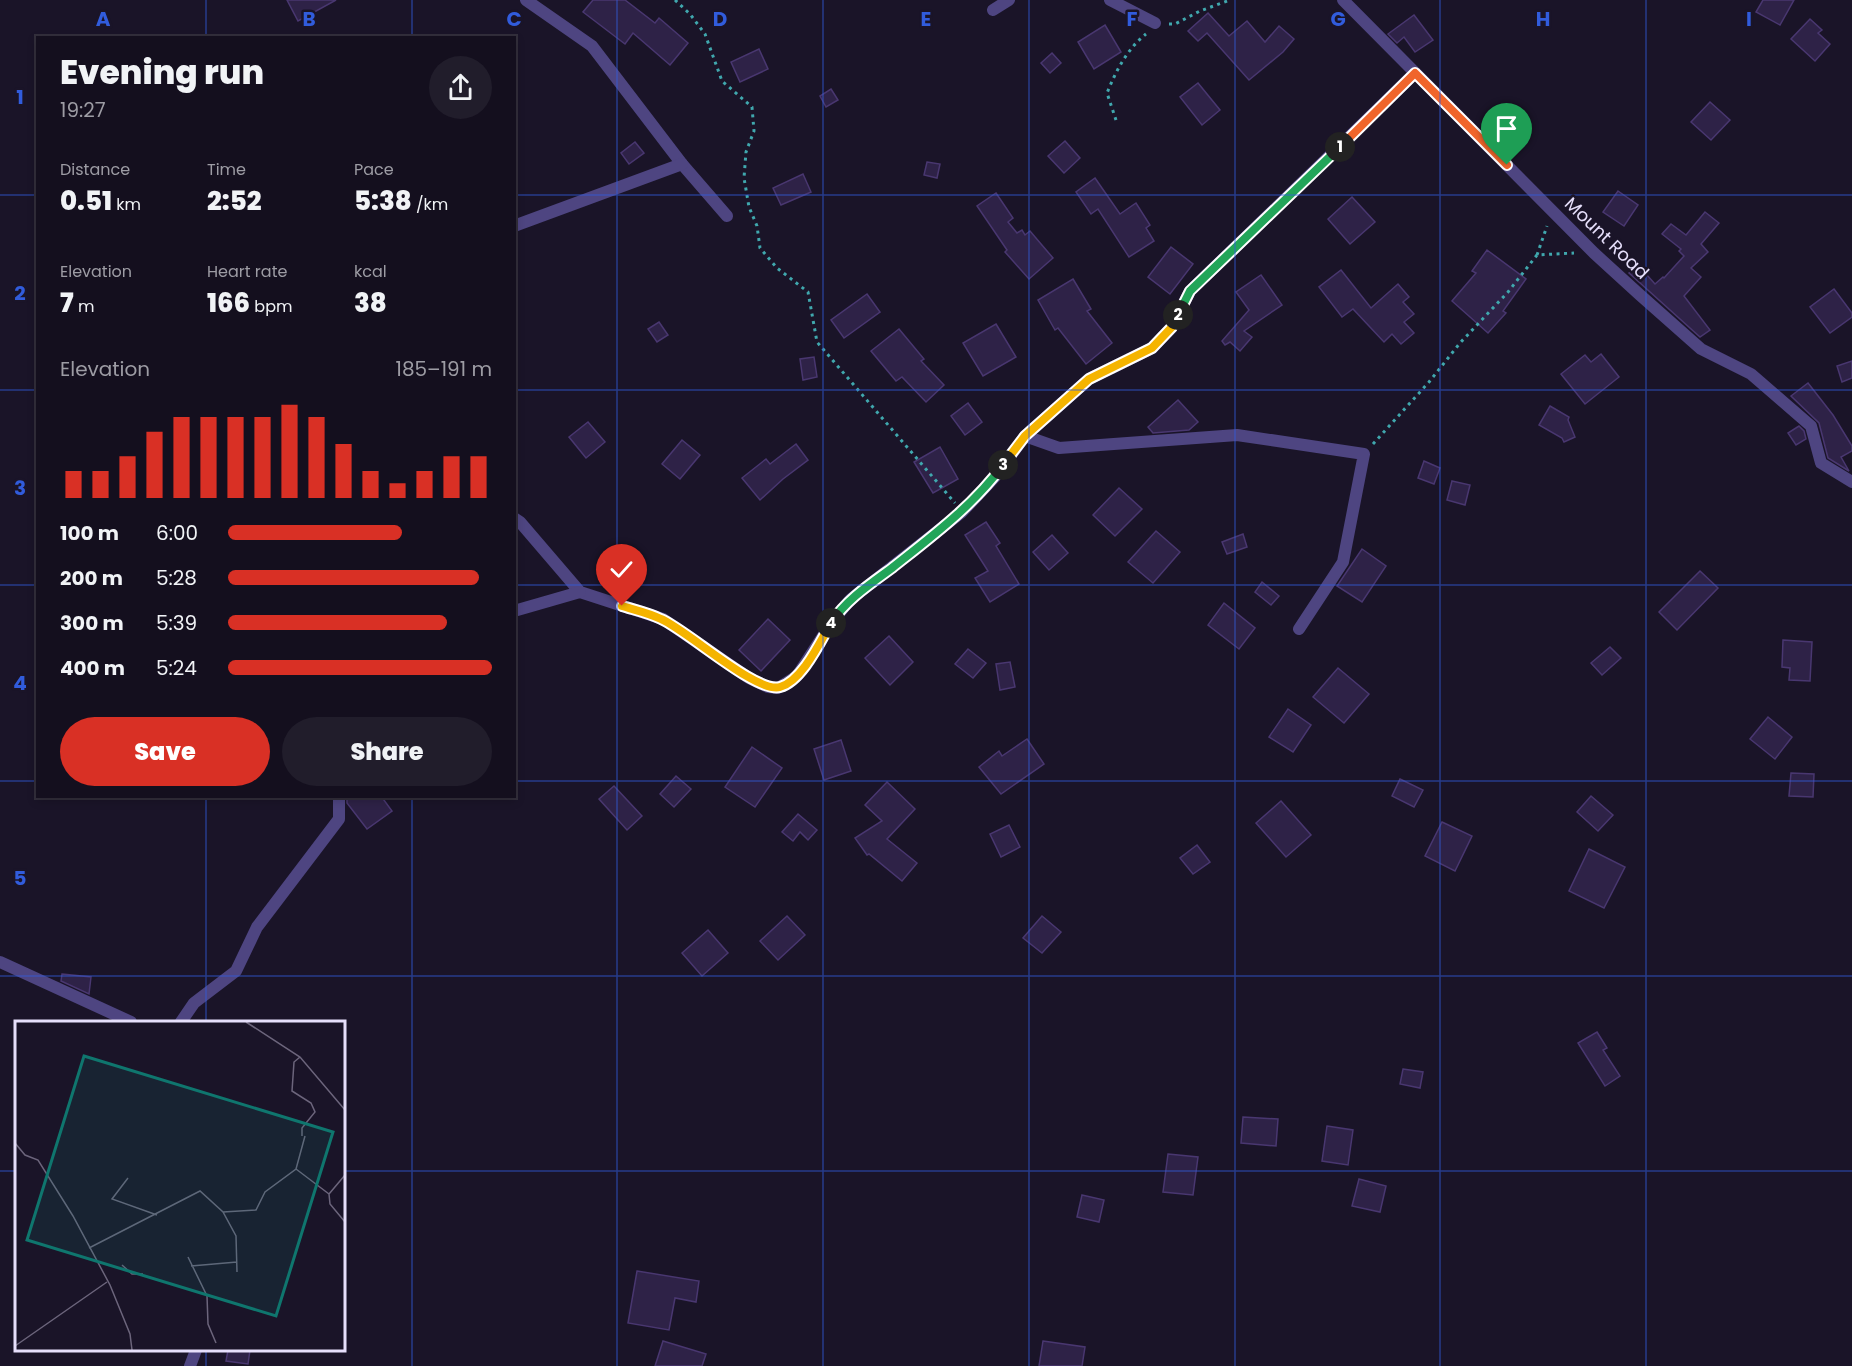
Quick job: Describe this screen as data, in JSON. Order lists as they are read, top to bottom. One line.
{"streets":{"street":["Mount Road"]},"page":{"heading":["Evening run","19:27"],"pins":["1","2","3","4"],"stats":[["Distance","0.51 km"],["Time","2:52"],["Pace","5:38 /km"],["Elevation","7 m"],["Heart rate","166 bpm"],["kcal","38"]],"chart":["Elevation","185–191 m"],"list":[{"name":"100 m","note":"6:00"},{"name":"200 m","note":"5:28"},{"name":"300 m","note":"5:39"},{"name":"400 m","note":"5:24"}],"buttons":["Save","Share"]},"grid":{"columns":["A","B","C","D","E","F","G","H","I"],"rows":["1","2","3","4","5"]}}
